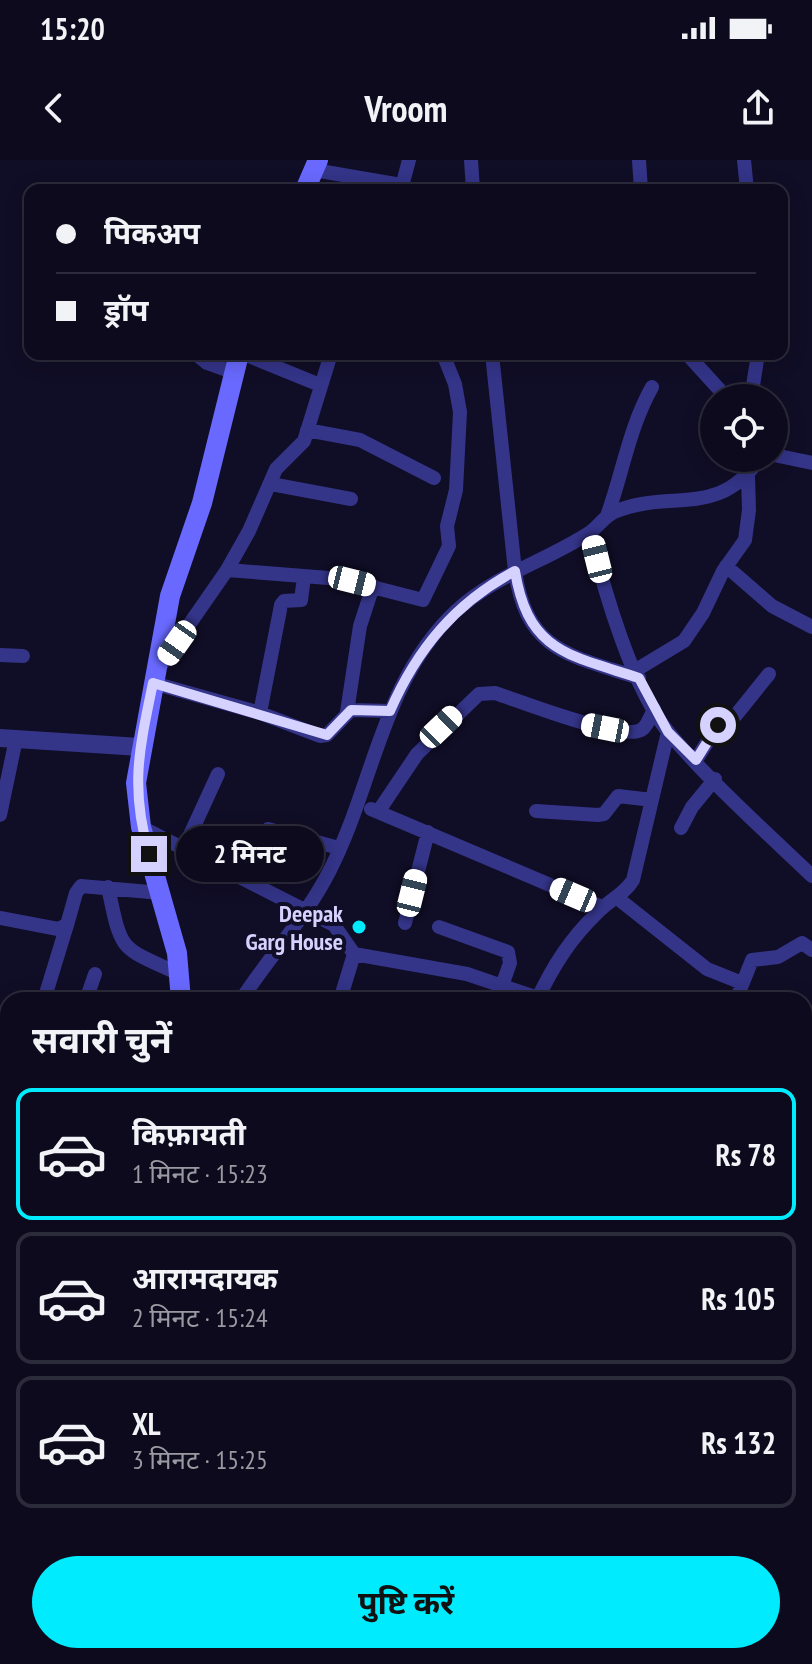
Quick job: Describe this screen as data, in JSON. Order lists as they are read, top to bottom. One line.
{"places":["Deepak Garg House"],"page":{"status":"15:20","header":"Vroom","banner":["पिकअप","ड्रॉप"],"bubble":"2 मिनट","heading":"सवारी चुनें","list":[{"name":"किफ़ायती","note":"1 मिनट · 15:23","value":"Rs 78"},{"name":"आरामदायक","note":"2 मिनट · 15:24","value":"Rs 105"},{"name":"XL","note":"3 मिनट · 15:25","value":"Rs 132"}],"buttons":"पुष्टि करें"}}
